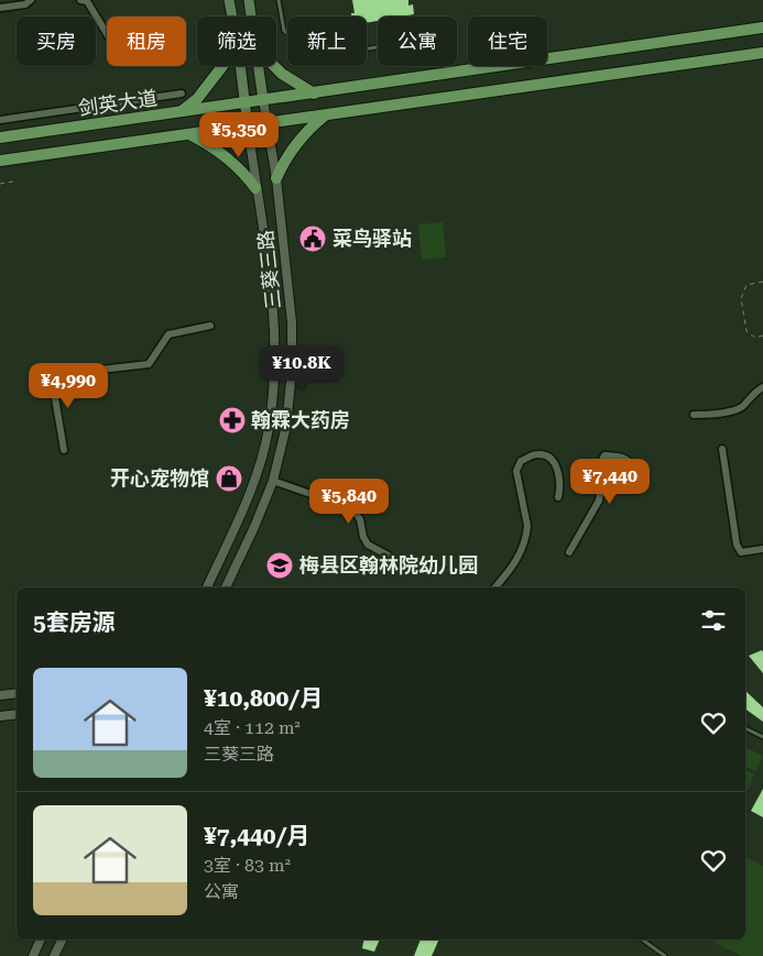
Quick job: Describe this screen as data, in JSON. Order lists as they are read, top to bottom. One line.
{"streets":{"main road":["剑英大道"],"street":["三葵三路"]},"crossings":[["剑英大道","三葵三路"]],"places":{"public building":["菜鸟驿站"],"pharmacy":["翰霖大药房"],"shop":["开心宠物馆"],"school or university":["梅县区翰林院幼儿园"]},"page":{"chip":["买房","租房","筛选","新上","公寓","住宅"],"price":["¥5,350","¥10.8K","¥4,990","¥7,440","¥5,840"],"heading":"5套房源","list":[{"name":"¥10,800/月","note":"4室 · 112 m² · 三葵三路"},{"name":"¥7,440/月","note":"3室 · 83 m² · 公寓"}]}}
